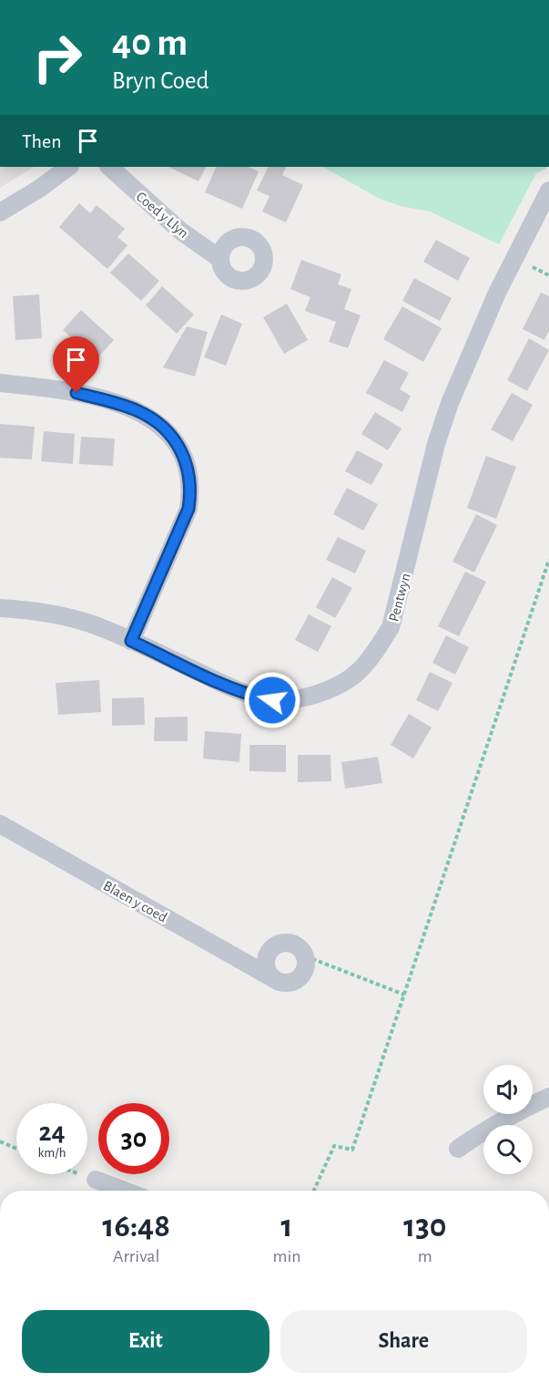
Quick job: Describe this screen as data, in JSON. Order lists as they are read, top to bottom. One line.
{"streets":{"street":["Coed y Llyn","Pentwyn","Blaen y coed"]},"page":{"turn":["40 m","Bryn Coed"],"then":"Then","speed":"24 km/h","limit":"30","eta":["16:48","Arrival","1","min","130","m"],"buttons":["Exit","Share"]}}
